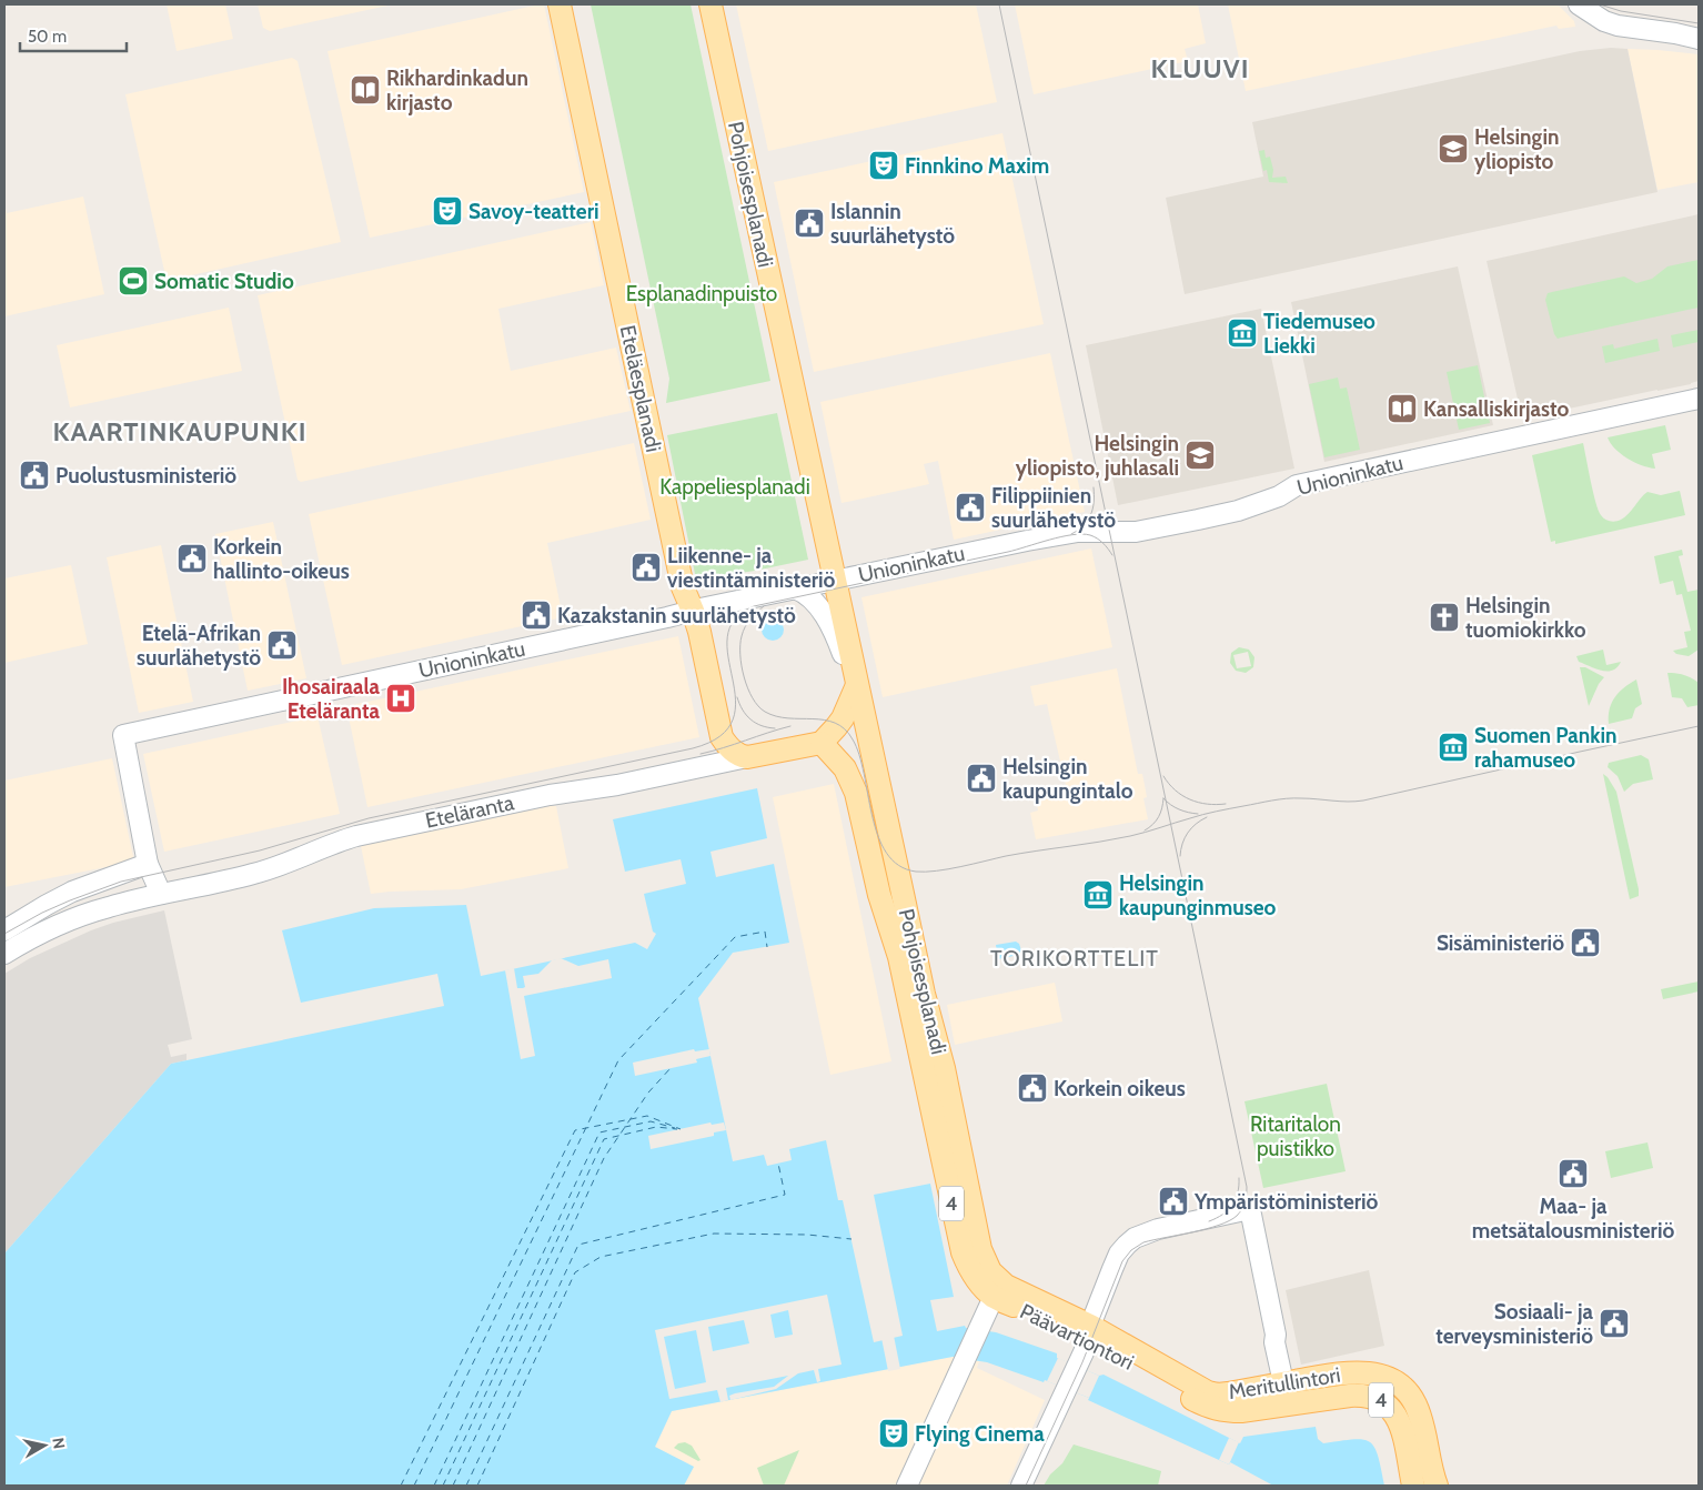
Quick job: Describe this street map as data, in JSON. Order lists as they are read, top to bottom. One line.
{"streets":{"main road":["Pohjoisesplanadi","Eteläesplanadi","Unioninkatu","Eteläranta","4","Päävartiontori","Meritullintori"]},"crossings":[["Pohjoisesplanadi","Eteläesplanadi"],["Pohjoisesplanadi","Unioninkatu"],["Pohjoisesplanadi","Eteläranta"],["Pohjoisesplanadi","Päävartiontori"],["Eteläesplanadi","Unioninkatu"],["Eteläesplanadi","Eteläranta"],["Unioninkatu","Eteläranta"],["Päävartiontori","Meritullintori"]],"districts":["KLUUVI","KAARTINKAUPUNKI","TORIKORTTELIT"],"parks":["Esplanadinpuisto","Kappeliesplanadi","Ritaritalon puistikko"],"places":{"library":["Rikhardinkadun kirjasto","Kansalliskirjasto"],"school or university":["Helsingin yliopisto","Helsingin yliopisto, juhlasali"],"theatre":["Finnkino Maxim","Savoy-teatteri","Flying Cinema"],"public building":["Islannin suurlähetystö","Puolustusministeriö","Filippiinien suurlähetystö","Korkein hallinto-oikeus","Liikenne- ja viestintäministeriö","Kazakstanin suurlähetystö","Etelä-Afrikan suurlähetystö","Helsingin kaupungintalo","Sisäministeriö","Korkein oikeus","Maa- ja metsätalousministeriö","Ympäristöministeriö","Sosiaali- ja terveysministeriö"],"sports":["Somatic Studio"],"museum":["Tiedemuseo Liekki","Suomen Pankin rahamuseo","Helsingin kaupunginmuseo"],"church":["Helsingin tuomiokirkko"],"hospital":["Ihosairaala Eteläranta"]},"scale_bar":"50 m","north":"right"}
